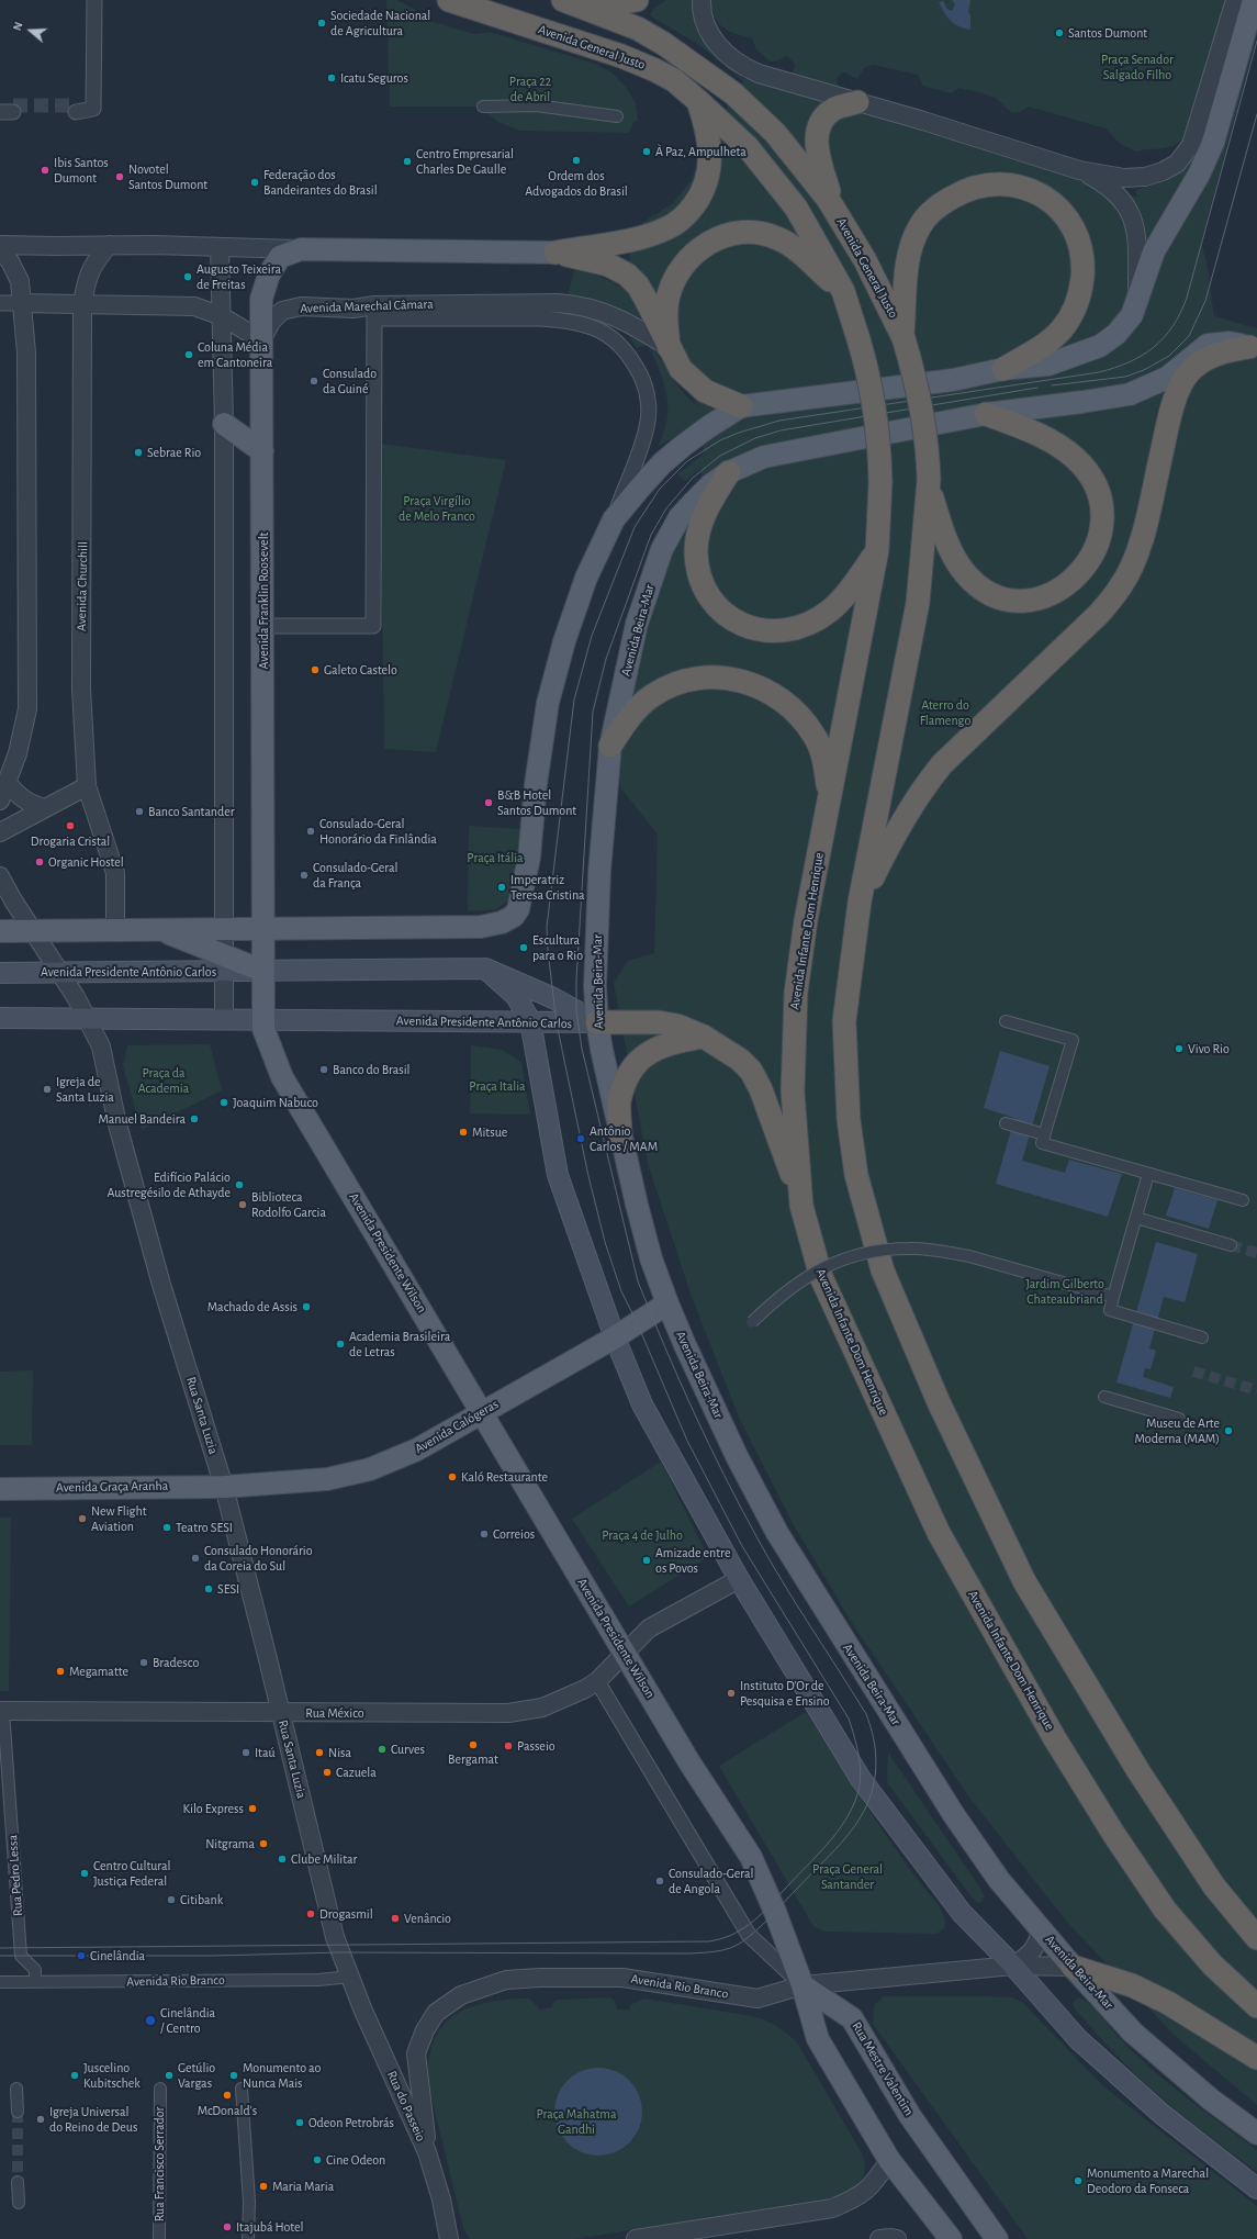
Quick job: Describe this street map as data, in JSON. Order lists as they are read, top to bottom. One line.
{"streets":{"highway":["Avenida General Justo","Avenida Infante Dom Henrique"],"main road":["Avenida Franklin Roosevelt","Avenida Beira-Mar","Avenida Presidente Antônio Carlos","Avenida Presidente Wilson","Avenida Calógeras","Avenida Graça Aranha","Rua Mestre Valentim"],"street":["Avenida Marechal Câmara","Avenida Churchill","Rua Santa Luzia","Rua México","Rua Pedro Lessa","Avenida Rio Branco","Rua do Passeio","Rua Francisco Serrador"]},"crossings":[["Avenida General Justo","Avenida Infante Dom Henrique"],["Avenida Marechal Câmara","Avenida Franklin Roosevelt"],["Avenida Franklin Roosevelt","Avenida Presidente Antônio Carlos"],["Avenida Franklin Roosevelt","Avenida Presidente Wilson"],["Avenida Beira-Mar","Avenida Presidente Antônio Carlos"],["Avenida Beira-Mar","Avenida Calógeras"],["Avenida Beira-Mar","Avenida Rio Branco"],["Avenida Presidente Antônio Carlos","Avenida Presidente Wilson"],["Avenida Presidente Antônio Carlos","Rua Santa Luzia"],["Avenida Presidente Wilson","Avenida Calógeras"],["Avenida Presidente Wilson","Rua México"],["Avenida Presidente Wilson","Avenida Rio Branco"],["Avenida Presidente Wilson","Rua Mestre Valentim"],["Rua Santa Luzia","Avenida Calógeras"],["Rua Santa Luzia","Avenida Graça Aranha"],["Rua Santa Luzia","Rua México"],["Rua Santa Luzia","Avenida Rio Branco"],["Rua Santa Luzia","Rua do Passeio"],["Avenida Calógeras","Avenida Graça Aranha"],["Rua México","Rua Pedro Lessa"],["Rua Pedro Lessa","Avenida Rio Branco"],["Avenida Rio Branco","Rua Mestre Valentim"],["Avenida Rio Branco","Rua do Passeio"]],"parks":["Praça Senador Salgado Filho","Praça 22 de Abril","Praça Virgílio de Melo Franco","Aterro do Flamengo","Praça Itália","Praça da Academia","Praça Italia","Jardim Gilberto Chateaubriand","Praça 4 de Julho","Praça General Santander","Praça Mahatma Gandhi"],"places":["Sociedade Nacional de Agricultura","Santos Dumont","Icatu Seguros","À Paz, Ampulheta","Ordem dos Advogados do Brasil","Centro Empresarial Charles De Gaulle","Ibis Santos Dumont","Novotel Santos Dumont","Federação dos Bandeirantes do Brasil","Augusto Teixeira de Freitas","Coluna Média em Cantoneira","Consulado da Guiné","Sebrae Rio","Galeto Castelo","B&B Hotel Santos Dumont","Banco Santander","Drogaria Cristal","Consulado-Geral Honorário da Finlândia","Organic Hostel","Consulado-Geral da França","Imperatriz Teresa Cristina","Escultura para o Rio","Vivo Rio","Banco do Brasil","Igreja de Santa Luzia","Joaquim Nabuco","Manuel Bandeira","Mitsue","Antônio Carlos / MAM","Edifício Palácio Austregésilo de Athayde","Biblioteca Rodolfo Garcia","Machado de Assis","Academia Brasileira de Letras","Museu de Arte Moderna (MAM)","Kaló Restaurante","New Flight Aviation","Teatro SESI","Correios","Consulado Honorário da Coreia do Sul","Amizade entre os Povos","SESI","Bradesco","Megamatte","Instituto D’Or de Pesquisa e Ensino","Bergamat","Passeio","Curves","Itaú","Nisa","Cazuela","Kilo Express","Nitgrama","Clube Militar","Centro Cultural Justiça Federal","Consulado-Geral de Angola","Citibank","Drogasmil","Venâncio","Cinelândia","Cinelândia / Centro","Juscelino Kubitschek","Getúlio Vargas","Monumento ao Nunca Mais","McDonald's","Igreja Universal do Reino de Deus","Odeon Petrobrás","Cine Odeon","Monumento a Marechal Deodoro da Fonseca","Maria Maria","Itajubá Hotel"],"north":"left"}
